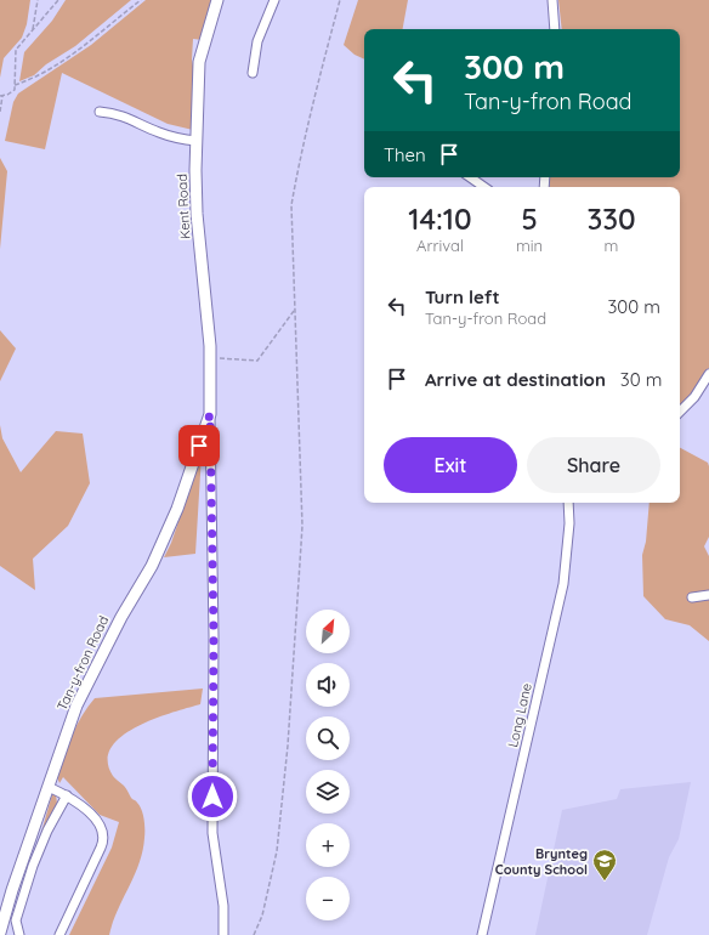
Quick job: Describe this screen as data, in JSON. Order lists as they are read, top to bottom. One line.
{"streets":{"main road":["Kent Road","Tan-y-fron Road"],"street":["Long Lane"]},"crossings":[["Kent Road","Tan-y-fron Road"]],"places":{"school or university":["Brynteg County School"]},"north":"top right","page":{"turn":["300 m","Tan-y-fron Road"],"then":"Then","eta":["14:10","Arrival","5","min","330","m"],"list":[{"name":"Turn left","note":"Tan-y-fron Road","value":"300 m"},{"name":"Arrive at destination","value":"30 m"}],"buttons":["Exit","Share"],"map_buttons":["+","−"]}}
